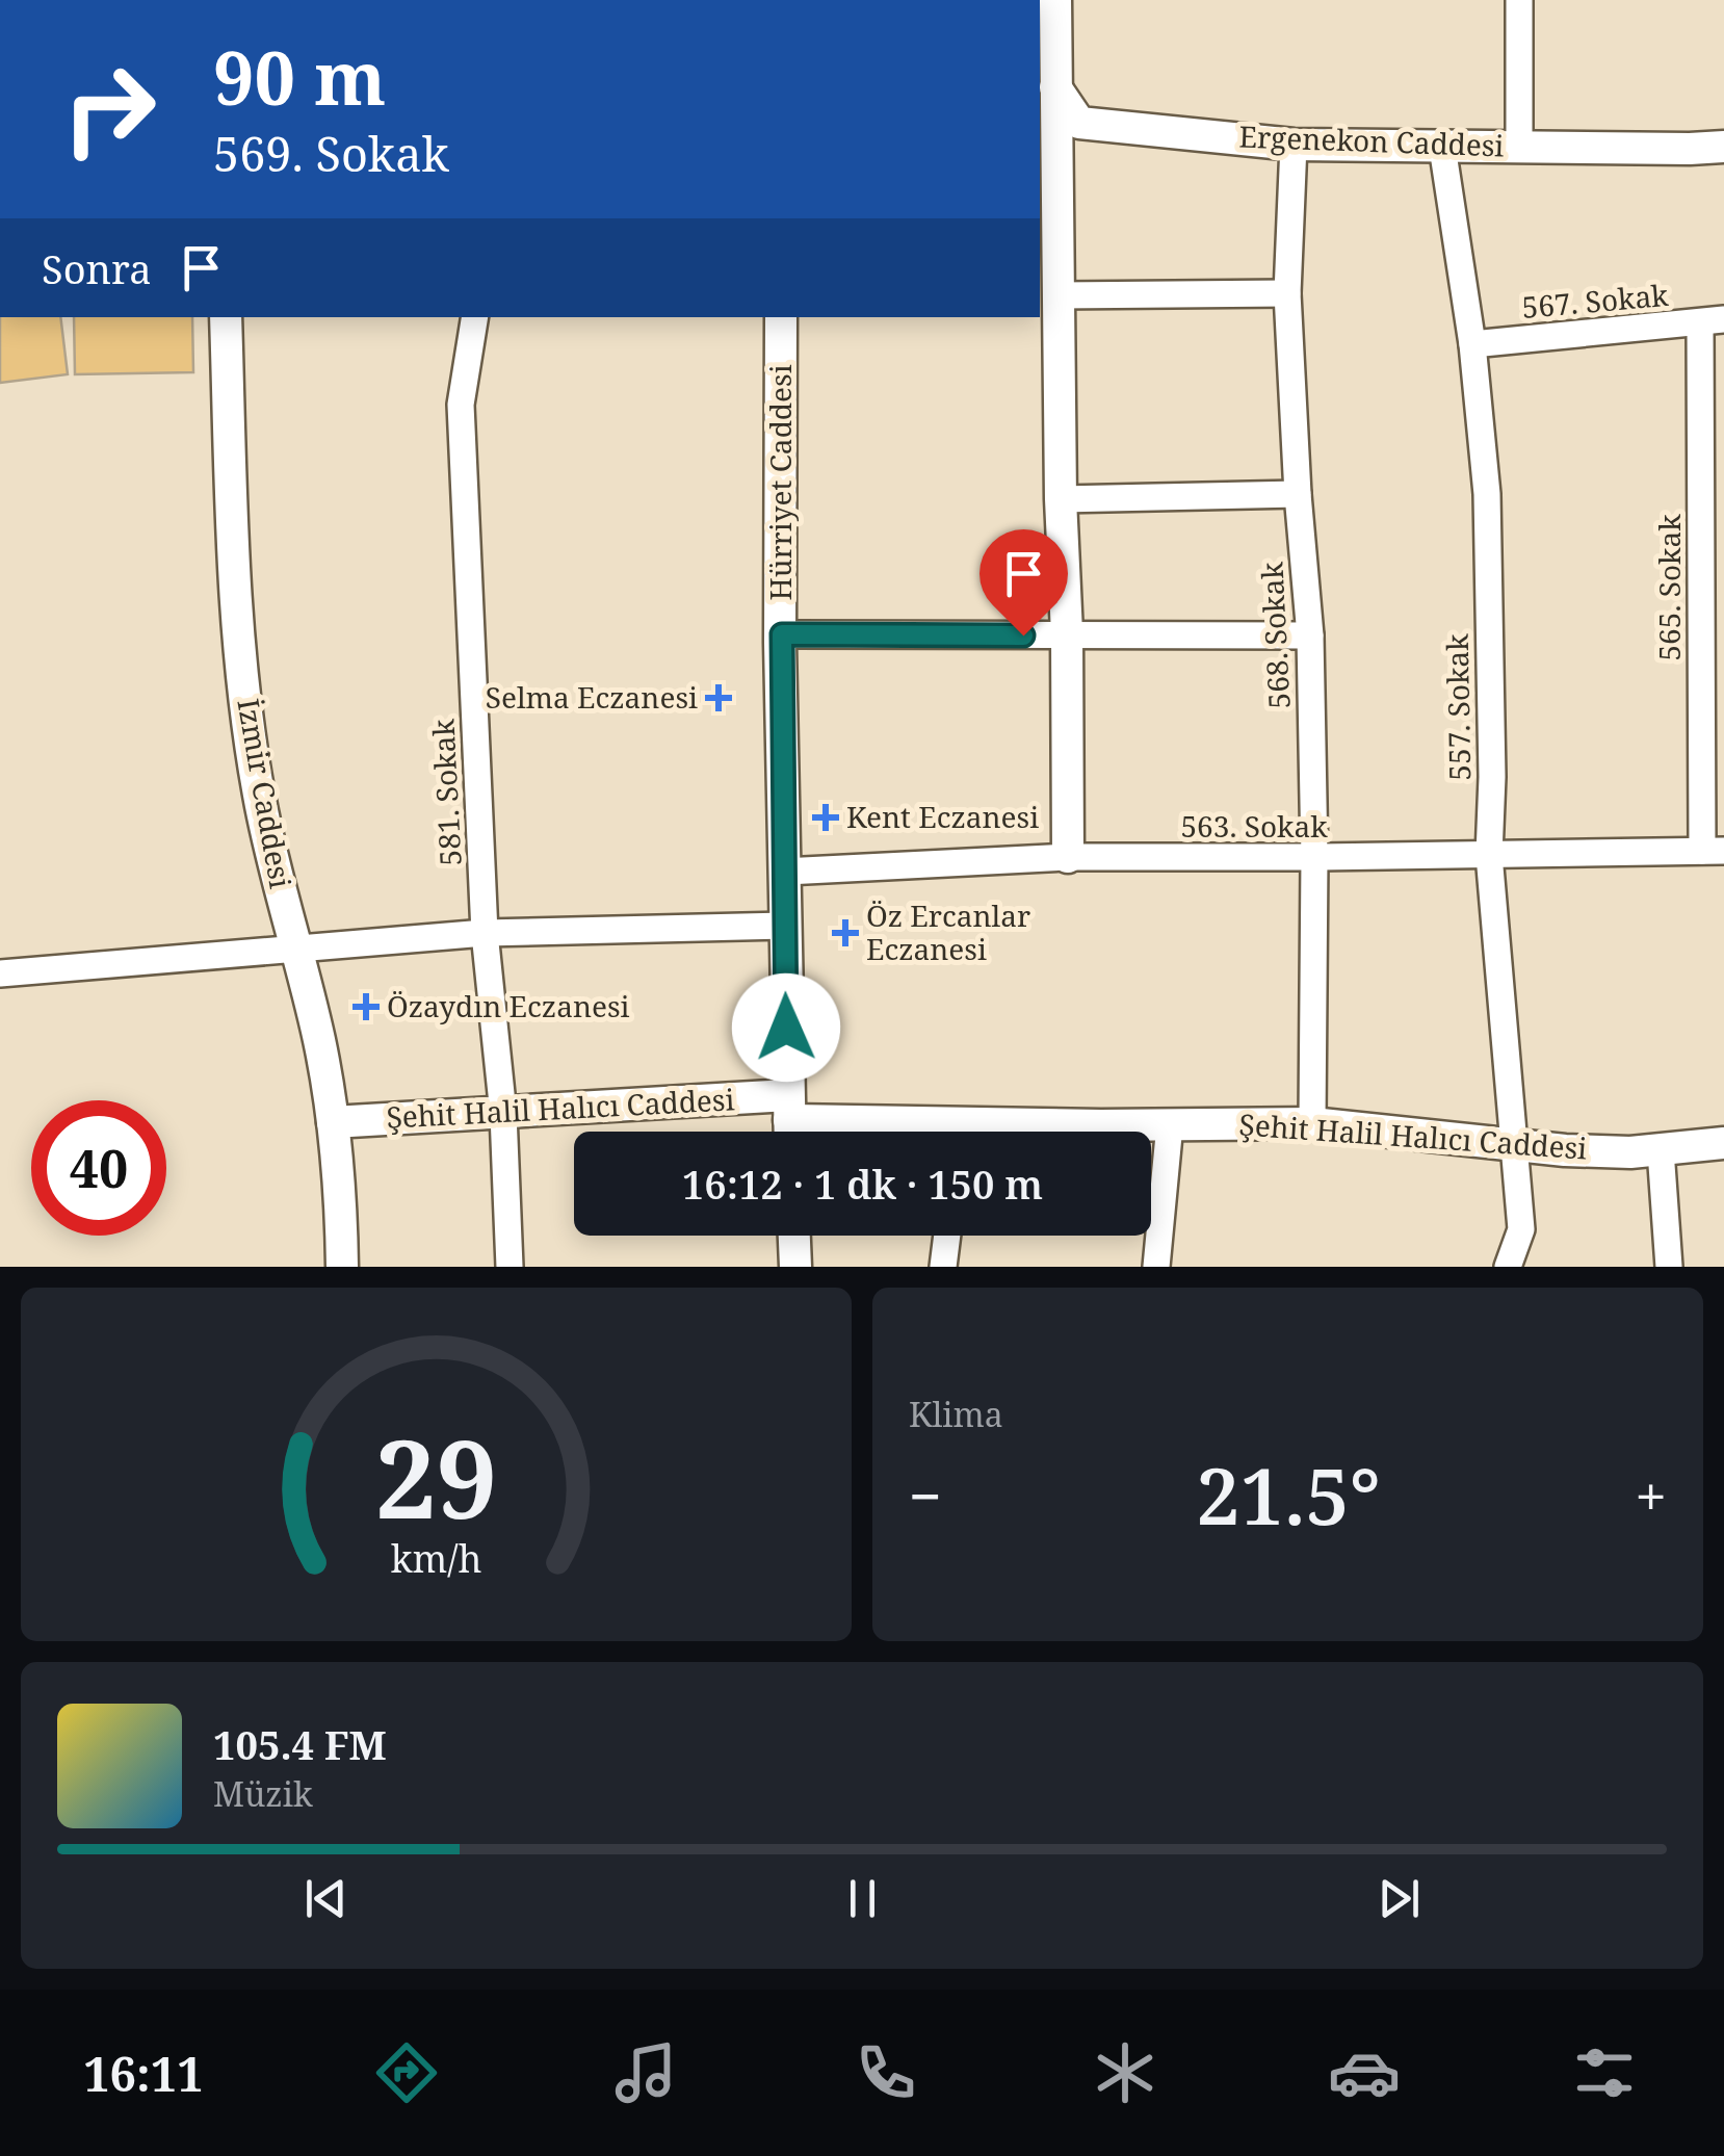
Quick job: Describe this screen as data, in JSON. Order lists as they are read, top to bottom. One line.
{"streets":{"street":["Ergenekon Caddesi","567. Sokak","Hürriyet Caddesi","565. Sokak","568. Sokak","557. Sokak","581. Sokak","İzmir Caddesi","563. Sokak","Şehit Halil Halıcı Caddesi"]},"crossings":[["Ergenekon Caddesi","568. Sokak"],["Ergenekon Caddesi","557. Sokak"],["567. Sokak","565. Sokak"],["567. Sokak","557. Sokak"],["Hürriyet Caddesi","563. Sokak"],["Hürriyet Caddesi","Şehit Halil Halıcı Caddesi"],["565. Sokak","563. Sokak"],["568. Sokak","563. Sokak"],["568. Sokak","Şehit Halil Halıcı Caddesi"],["557. Sokak","563. Sokak"],["557. Sokak","Şehit Halil Halıcı Caddesi"],["581. Sokak","Şehit Halil Halıcı Caddesi"],["İzmir Caddesi","Şehit Halil Halıcı Caddesi"]],"places":{"health":["Selma Eczanesi","Kent Eczanesi","Öz Ercanlar Eczanesi","Özaydın Eczanesi"]},"page":{"turn":["90 m","569. Sokak"],"then":"Sonra","limit":"40","trip":"16:12 · 1 dk · 150 m","tile":"Klima","heat":["−","21.5°","+"],"song":["105.4 FM","Müzik"],"tabs":"16:11","gauge":["29","km/h"]}}
